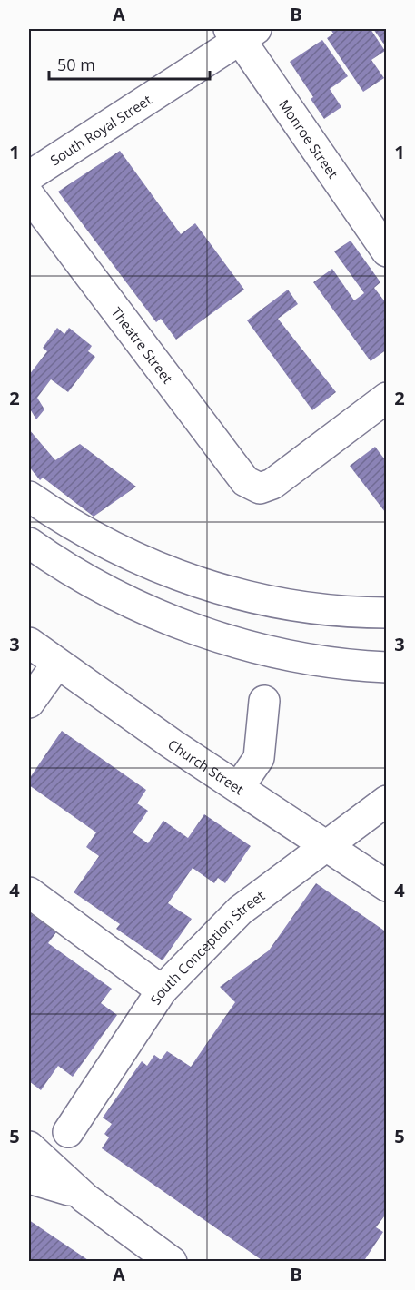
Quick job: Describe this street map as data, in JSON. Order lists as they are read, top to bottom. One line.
{"streets":{"main road":["South Royal Street","Monroe Street","Theatre Street","Church Street","South Conception Street"]},"crossings":[["South Royal Street","Monroe Street"],["Church Street","South Conception Street"]],"scale_bar":"50 m","grid":{"columns":["A","B"],"rows":["1","2","3","4","5"]}}
